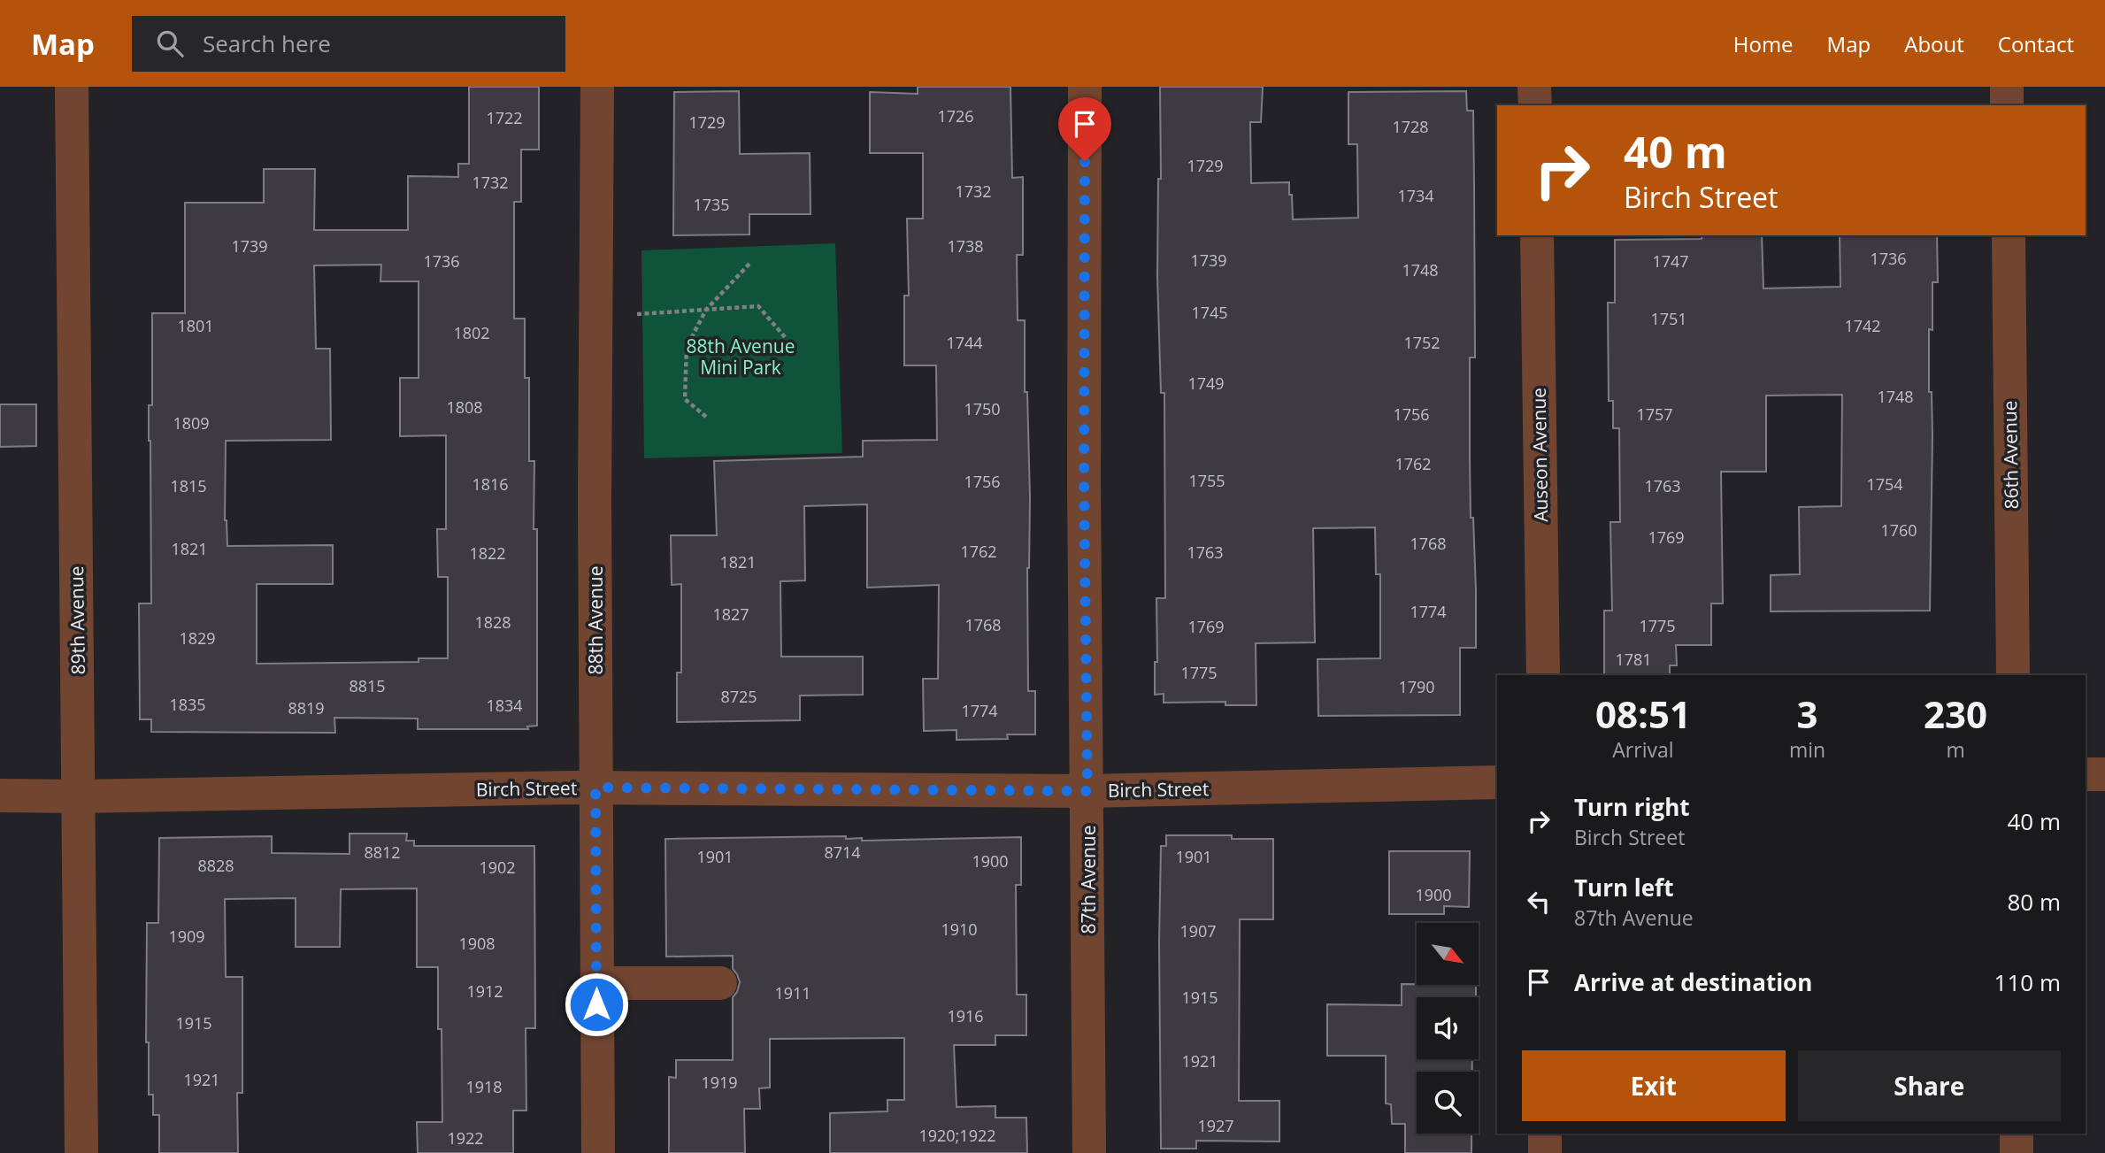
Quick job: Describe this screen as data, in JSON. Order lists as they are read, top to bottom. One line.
{"streets":{"street":["Auseon Avenue","86th Avenue","89th Avenue","88th Avenue","Birch Street","87th Avenue"]},"crossings":[["89th Avenue","Birch Street"],["88th Avenue","Birch Street"],["Birch Street","87th Avenue"]],"parks":["88th Avenue Mini Park"],"house_numbers":["1726","1722","1729","1728","1729","1732","1732","1734","1735","1739","1738","1736","1739","1736","1747","1748","1745","1751","1801","1742","1802","1744","1752","1749","1748","1808","1750","1756","1757","1809","1762","1755","1756","1816","1754","1815","1763","1760","1769","1768","1821","1762","1763","1822","1821","1774","1827","1828","1768","1775","1769","1829","1781","1775","8815","1790","8725","1835","1834","8819","1774","8812","8714","1901","1901","1900","8828","1902","1900","1910","1907","1909","1908","1912","1911","1915","1916","1915","1921","1921","1919","1918","1927","1920;1922","1922"],"north":"bottom right","page":{"header":"Map","search":"Search here","nav":["Home","Map","About","Contact"],"turn":["40 m","Birch Street"],"eta":["08:51","Arrival","3","min","230","m"],"list":[{"name":"Turn right","note":"Birch Street","value":"40 m"},{"name":"Turn left","note":"87th Avenue","value":"80 m"},{"name":"Arrive at destination","value":"110 m"}],"buttons":["Exit","Share"]}}
